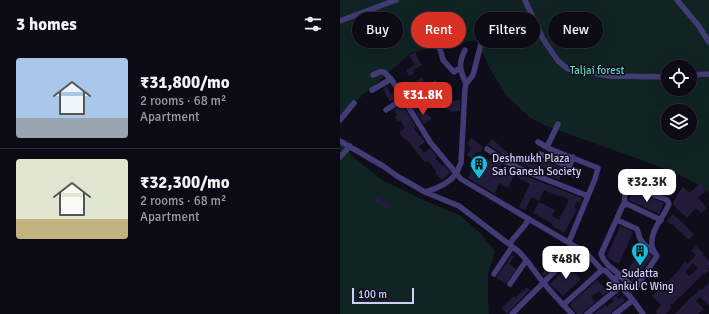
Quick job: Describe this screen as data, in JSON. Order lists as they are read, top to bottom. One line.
{"parks":["Taljai forest"],"places":{"building":["Deshmukh Plaza Sai Ganesh Society","Sudatta Sankul C Wing"]},"scale_bar":"100 m","page":{"heading":"3 homes","chip":["Buy","Rent","Filters","New"],"list":[{"name":"₹31,800/mo","note":"2 rooms · 68 m² · Apartment"},{"name":"₹32,300/mo","note":"2 rooms · 68 m² · Apartment"}],"price":["₹31.8K","₹32.3K","₹48K"],"scale":"100 m"}}
